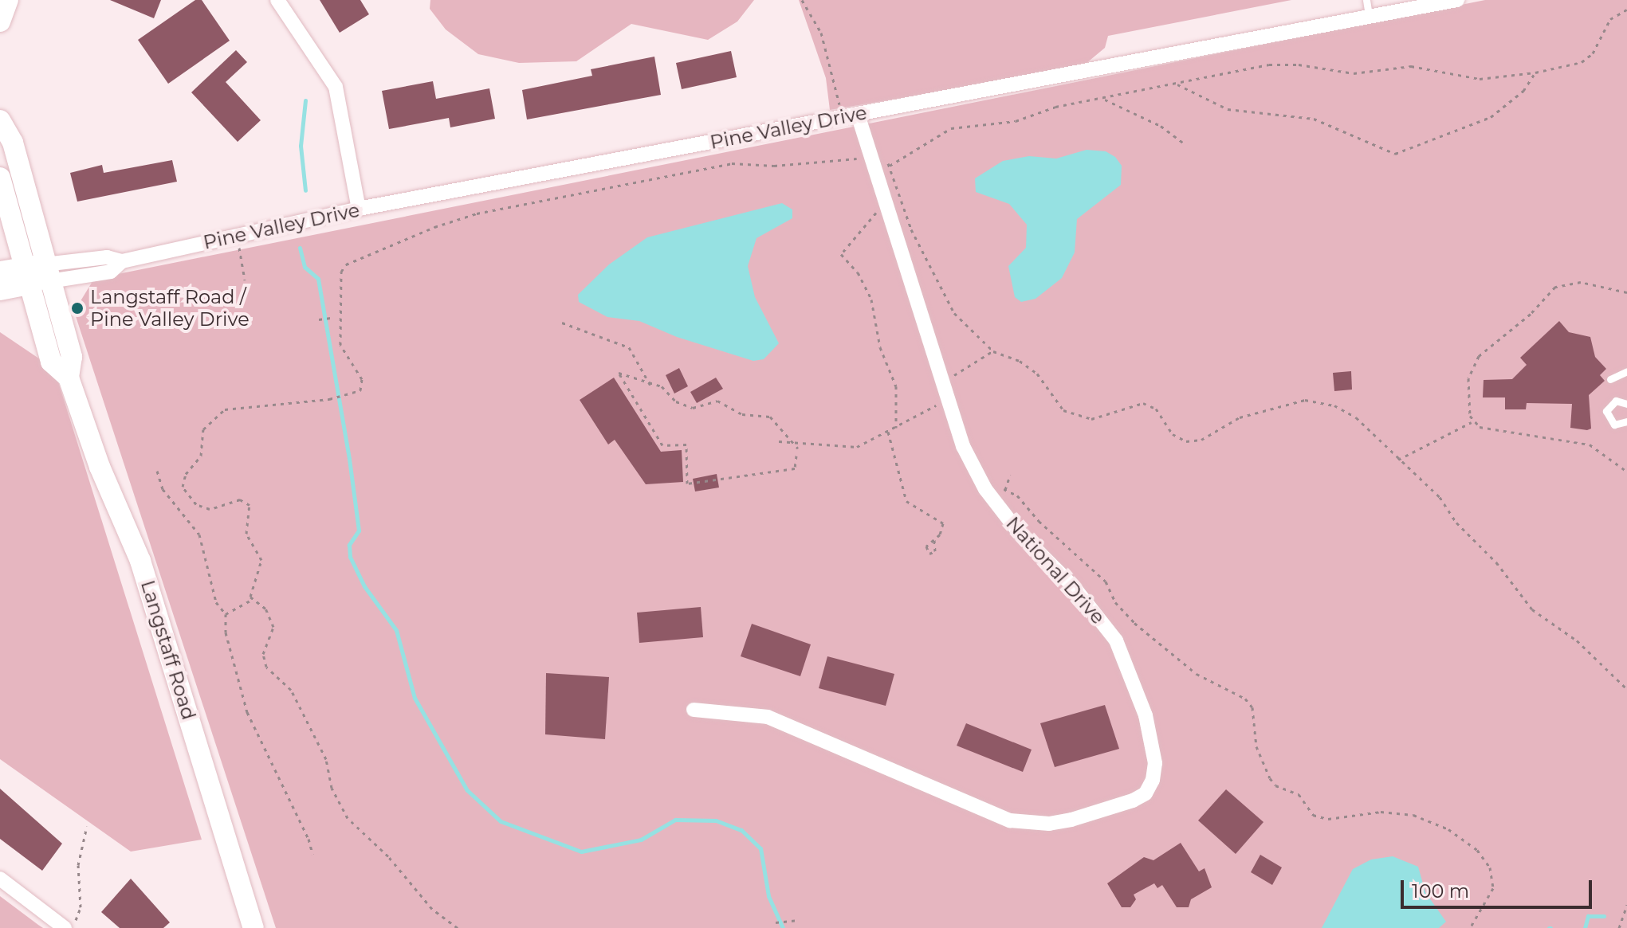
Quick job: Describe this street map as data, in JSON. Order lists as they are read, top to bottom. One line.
{"streets":{"main road":["Pine Valley Drive","Langstaff Road"],"street":["National Drive"]},"crossings":[["Pine Valley Drive","National Drive"],["Pine Valley Drive","Langstaff Road"]],"places":["Langstaff Road / Pine Valley Drive"],"scale_bar":"100 m"}
